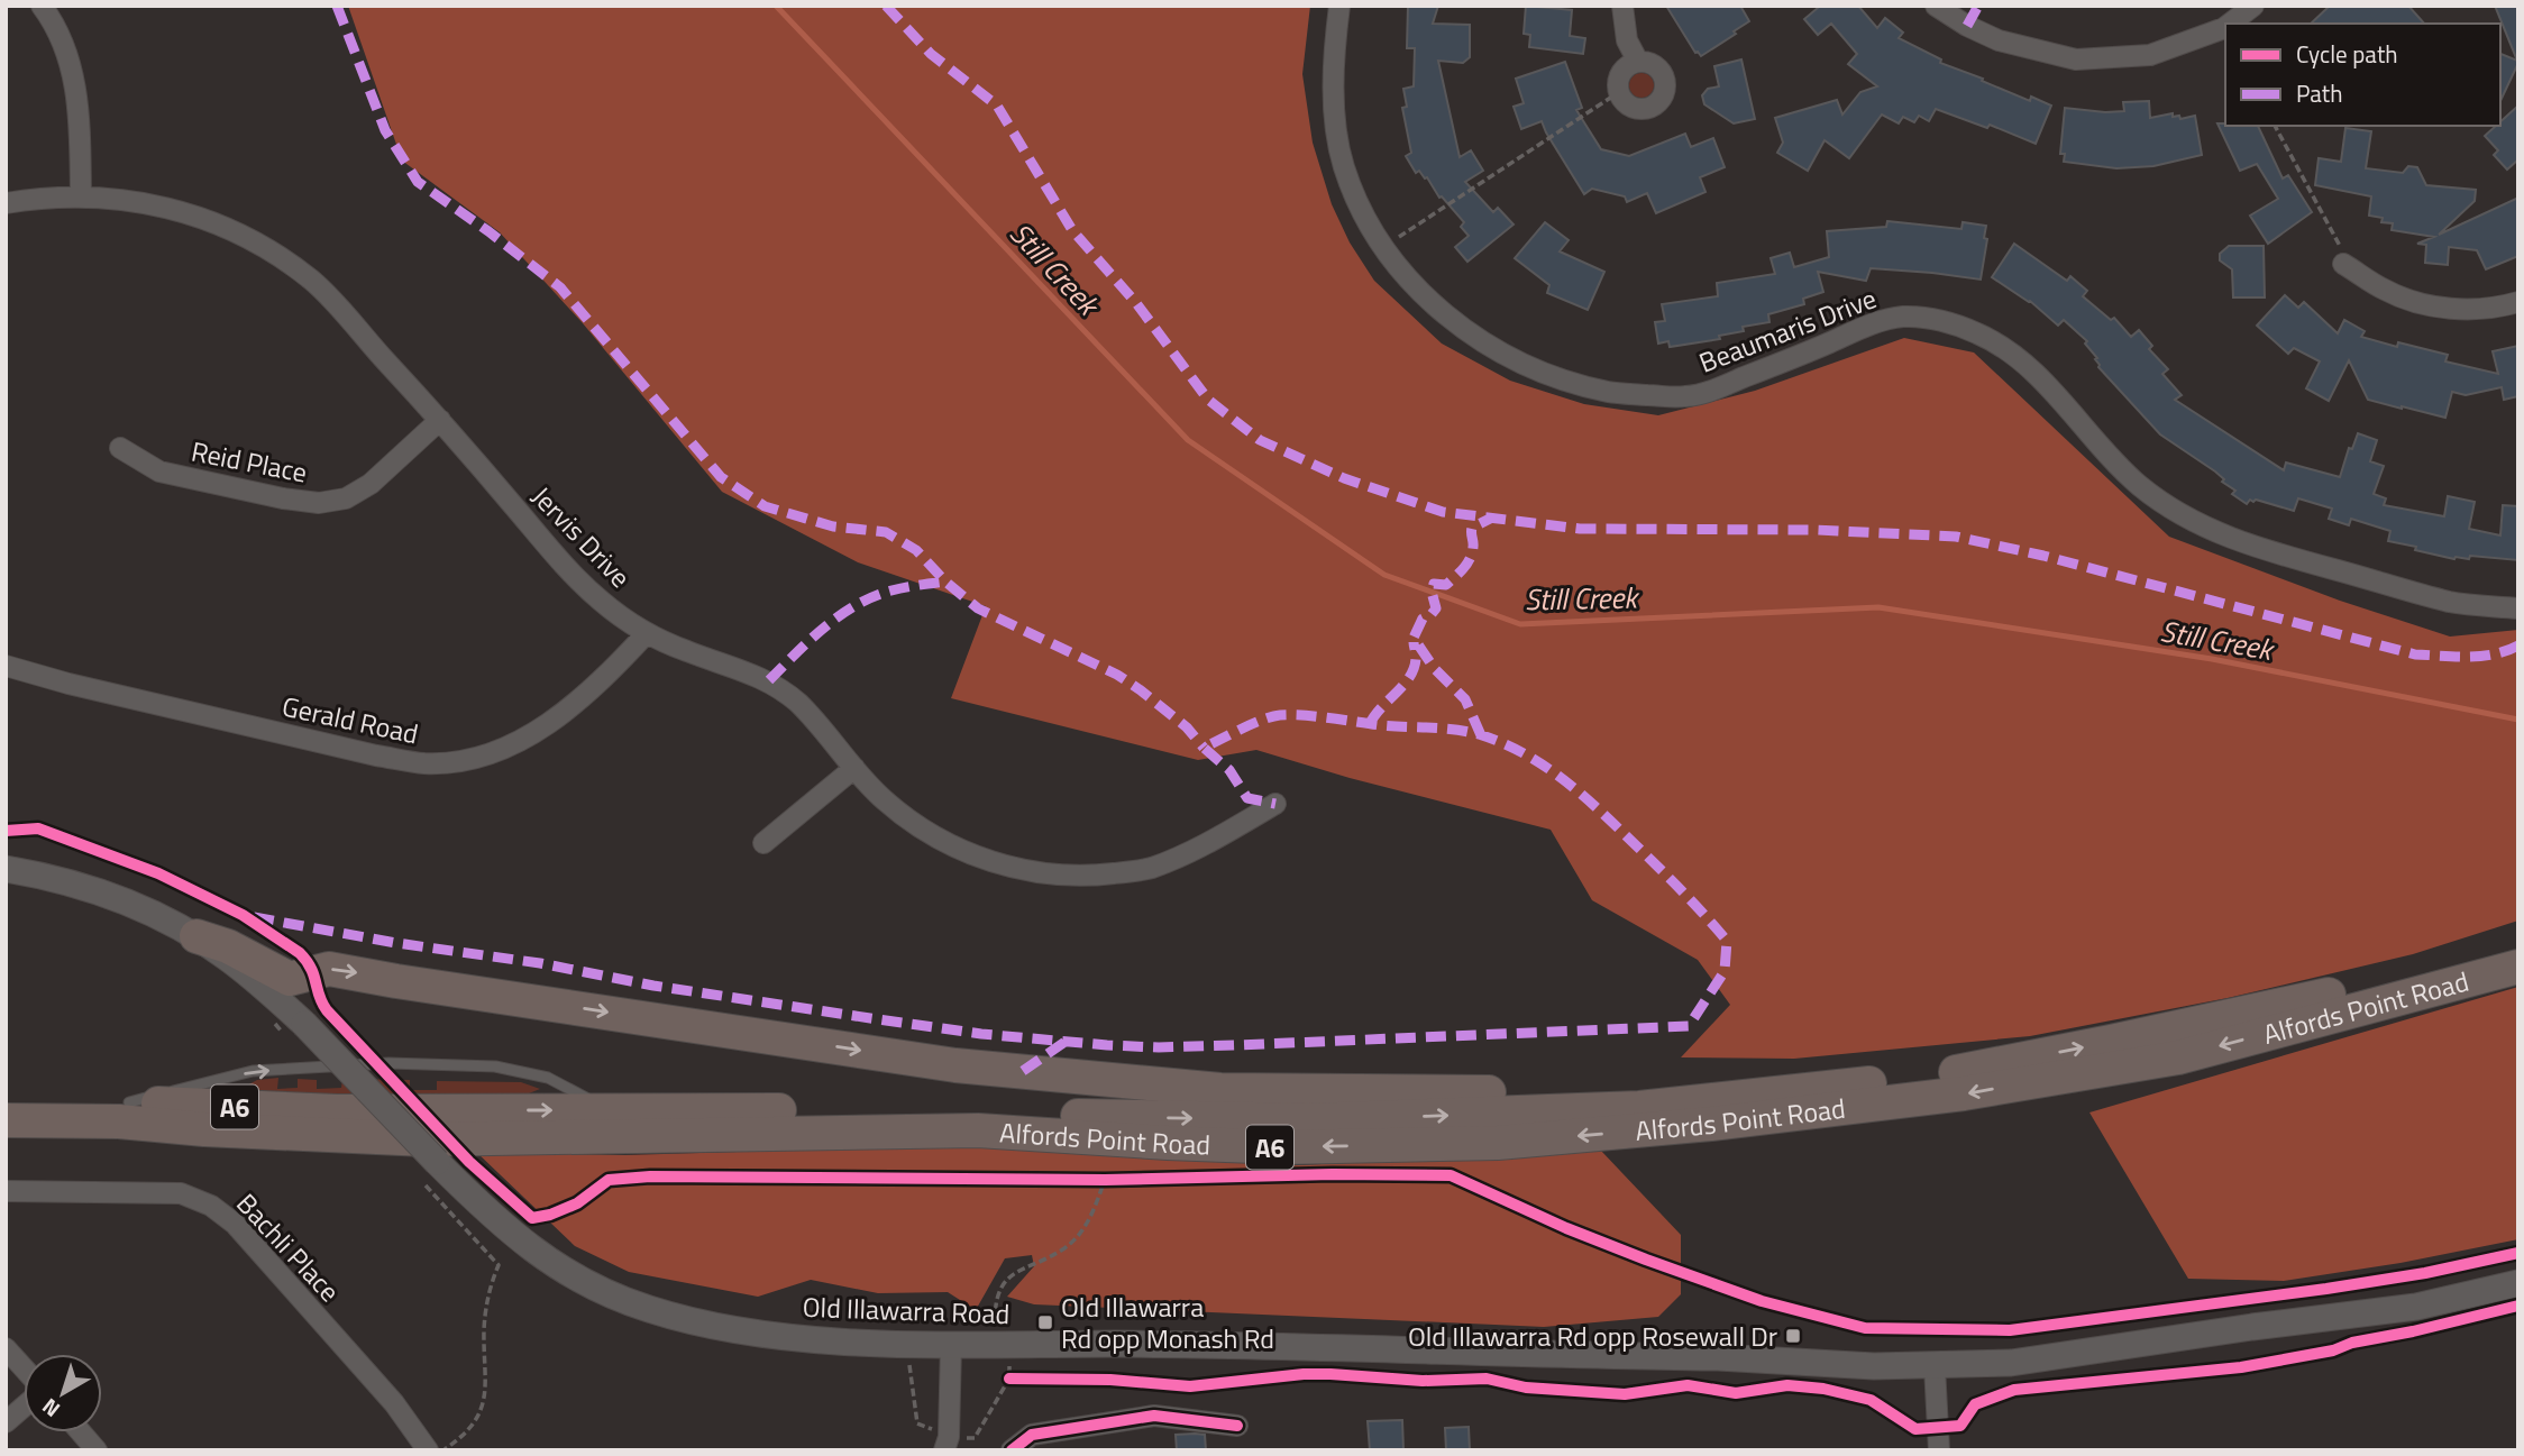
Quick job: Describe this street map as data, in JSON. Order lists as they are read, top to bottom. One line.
{"streets":{"highway":["Alfords Point Road","A6"],"street":["Beaumaris Drive","Reid Place","Jervis Drive","Gerald Road","Bachli Place","Old Illawarra Road"]},"crossings":[["Reid Place","Jervis Drive"],["Jervis Drive","Gerald Road"],["Alfords Point Road","A6"],["A6","Old Illawarra Road"]],"water":["Still Creek"],"places":{"transit":["Old Illawarra Rd opp Monash Rd","Old Illawarra Rd opp Rosewall Dr"]},"legend":["Cycle path","Path"],"north":"bottom left"}
